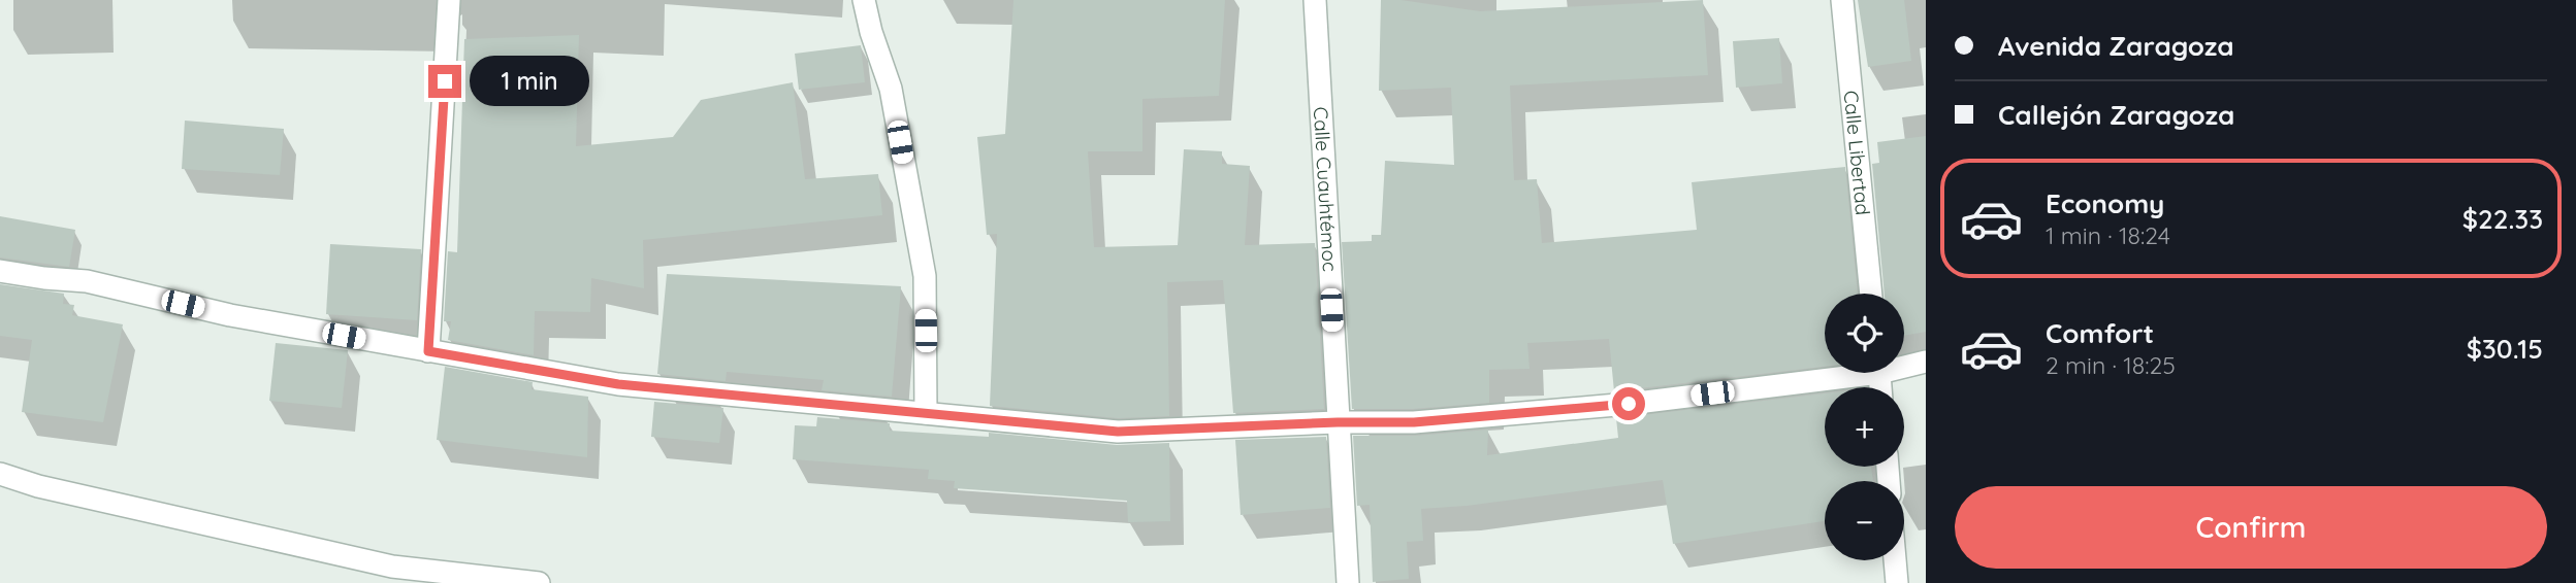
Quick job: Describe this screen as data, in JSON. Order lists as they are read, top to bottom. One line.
{"streets":{"street":["Calle Libertad","Calle Cuauhtémoc"]},"page":{"banner":["Avenida Zaragoza","Callejón Zaragoza"],"bubble":"1 min","list":[{"name":"Economy","note":"1 min · 18:24","value":"$22.33"},{"name":"Comfort","note":"2 min · 18:25","value":"$30.15"}],"map_buttons":["+","−"],"buttons":"Confirm"}}
